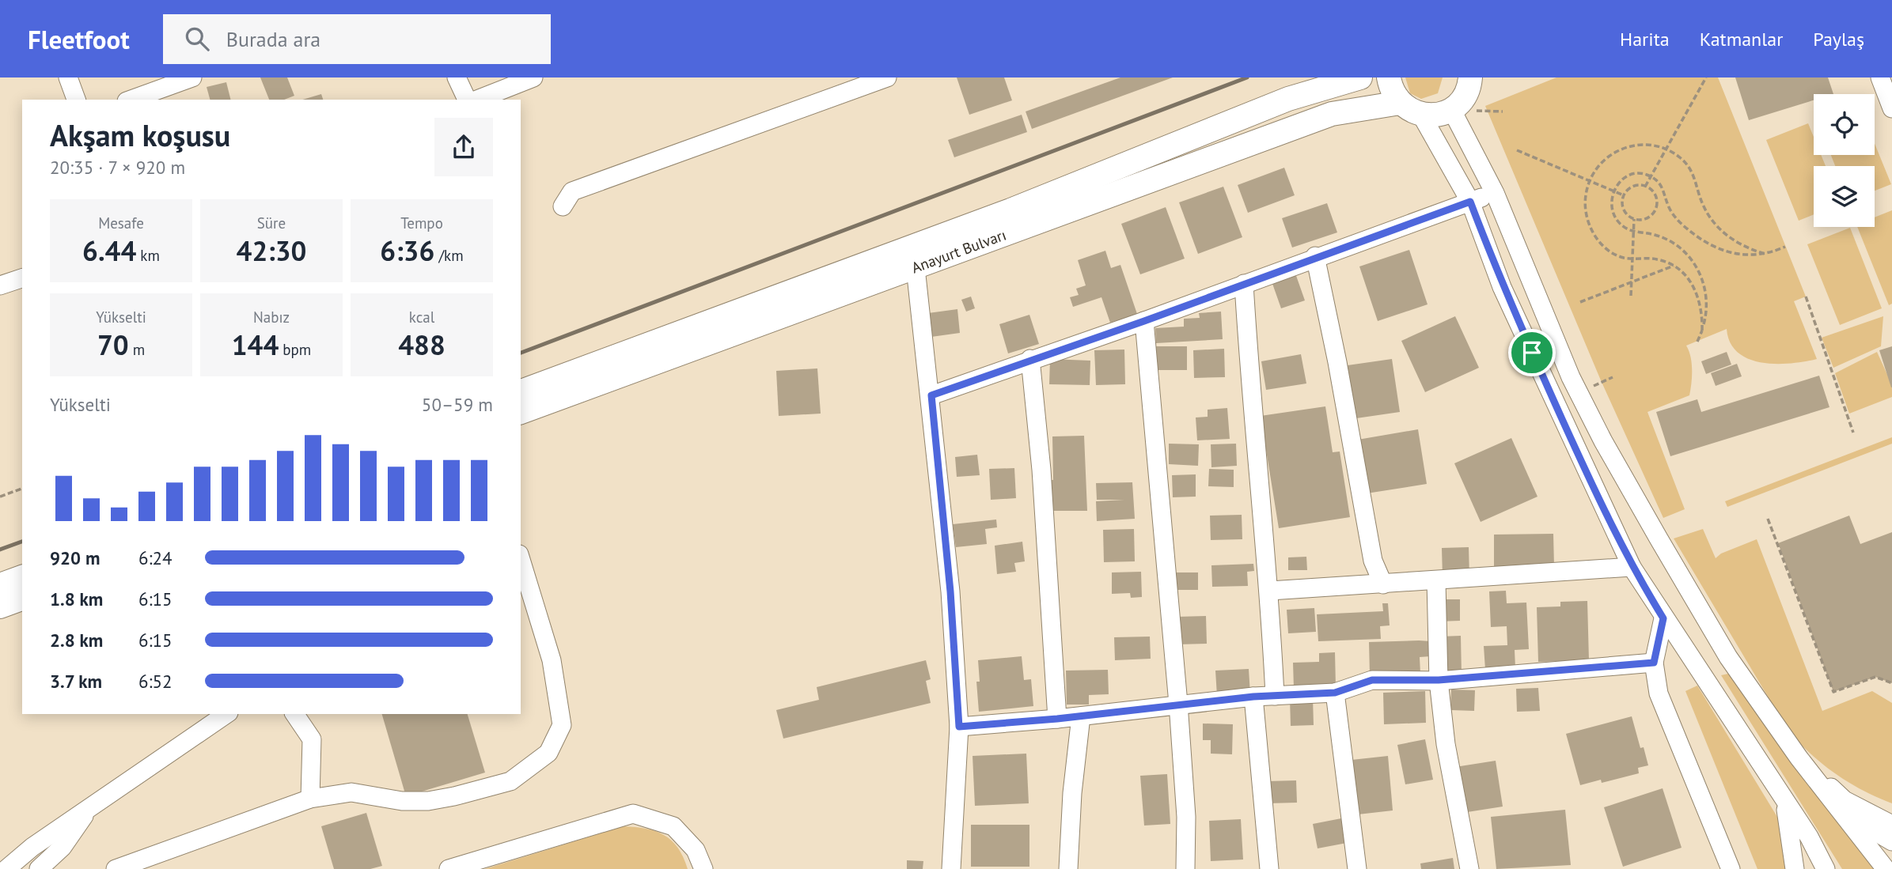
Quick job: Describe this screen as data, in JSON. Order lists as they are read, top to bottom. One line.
{"streets":{"main road":["Anayurt Bulvarı"]},"page":{"header":"Fleetfoot","search":"Burada ara","nav":["Harita","Katmanlar","Paylaş"],"heading":["Akşam koşusu","20:35 · 7 × 920 m"],"stats":[["Mesafe","6.44 km"],["Süre","42:30"],["Tempo","6:36 /km"],["Yükselti","70 m"],["Nabız","144 bpm"],["kcal","488"]],"chart":["Yükselti","50–59 m"],"list":[{"name":"920 m","note":"6:24"},{"name":"1.8 km","note":"6:15"},{"name":"2.8 km","note":"6:15"},{"name":"3.7 km","note":"6:52"}]}}
